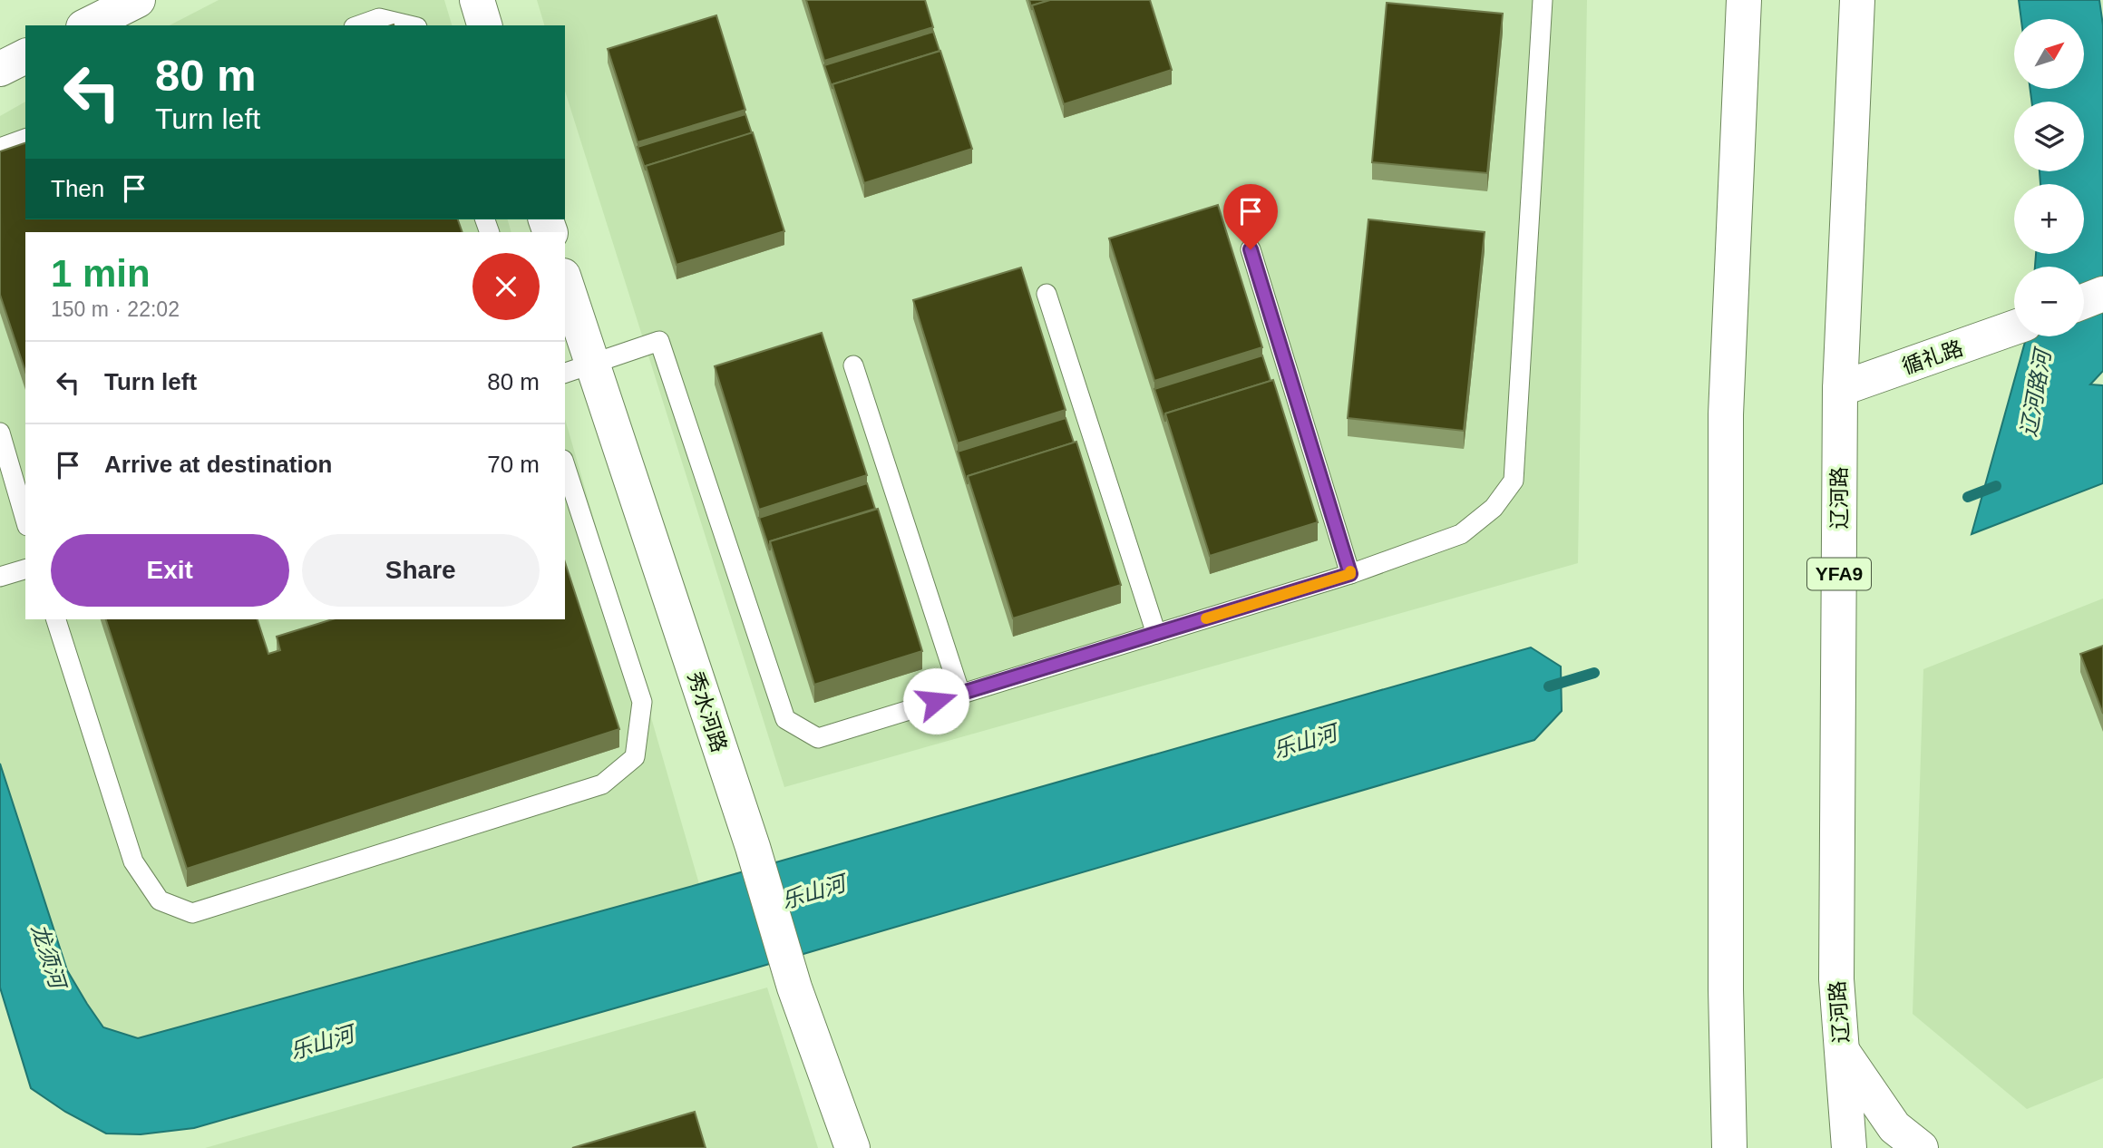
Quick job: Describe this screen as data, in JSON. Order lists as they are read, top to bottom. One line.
{"streets":{"main road":["循礼路","辽河路","YFA9","秀水河路"]},"crossings":[["循礼路","辽河路"]],"water":["辽河路河","乐山河","龙须河"],"north":"top right","page":{"map_buttons":["+","−"],"turn":["80 m","Turn left"],"then":"Then","heading":["1 min","150 m · 22:02"],"list":[{"name":"Turn left","value":"80 m"},{"name":"Arrive at destination","value":"70 m"}],"buttons":["Exit","Share"]}}
